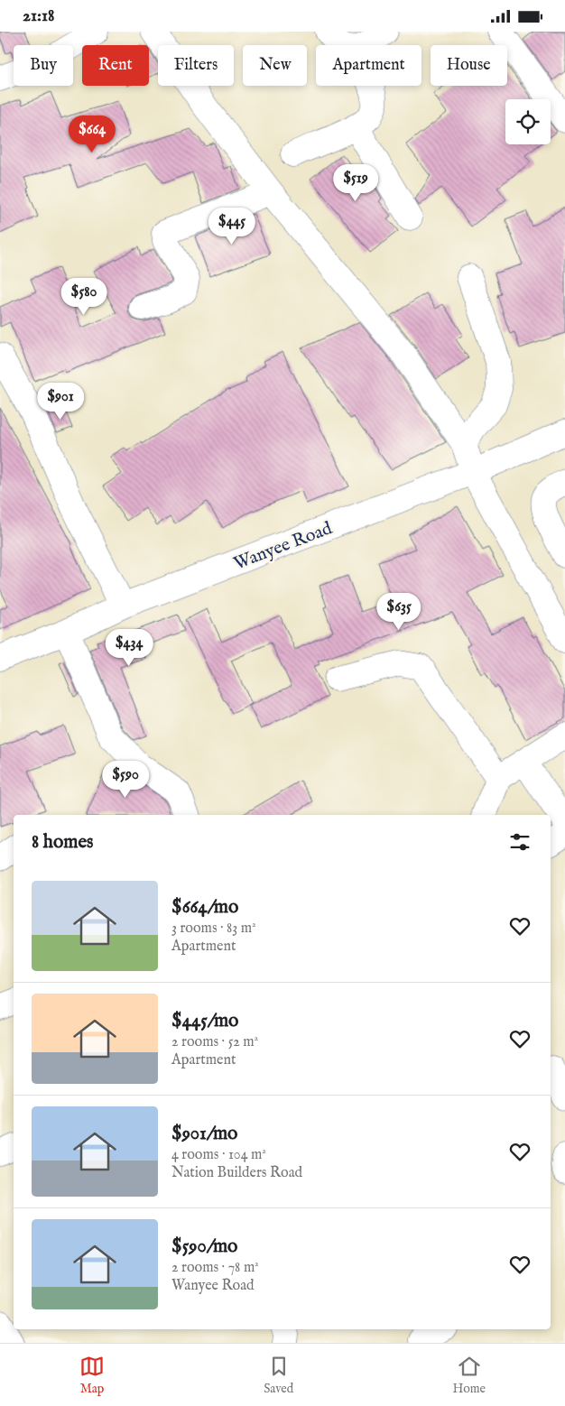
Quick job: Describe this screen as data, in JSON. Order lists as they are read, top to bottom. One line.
{"streets":{"street":["Wanyee Road"]},"page":{"status":"21:18","chip":["Buy","Rent","Filters","New","Apartment","House"],"price":["$664","$519","$445","$580","$901","$635","$434","$590"],"heading":"8 homes","list":[{"name":"$664/mo","note":"3 rooms · 83 m² · Apartment"},{"name":"$445/mo","note":"2 rooms · 52 m² · Apartment"},{"name":"$901/mo","note":"4 rooms · 104 m² · Nation Builders Road"},{"name":"$590/mo","note":"2 rooms · 78 m² · Wanyee Road"}],"tabs":["Map","Saved","Home"]}}
